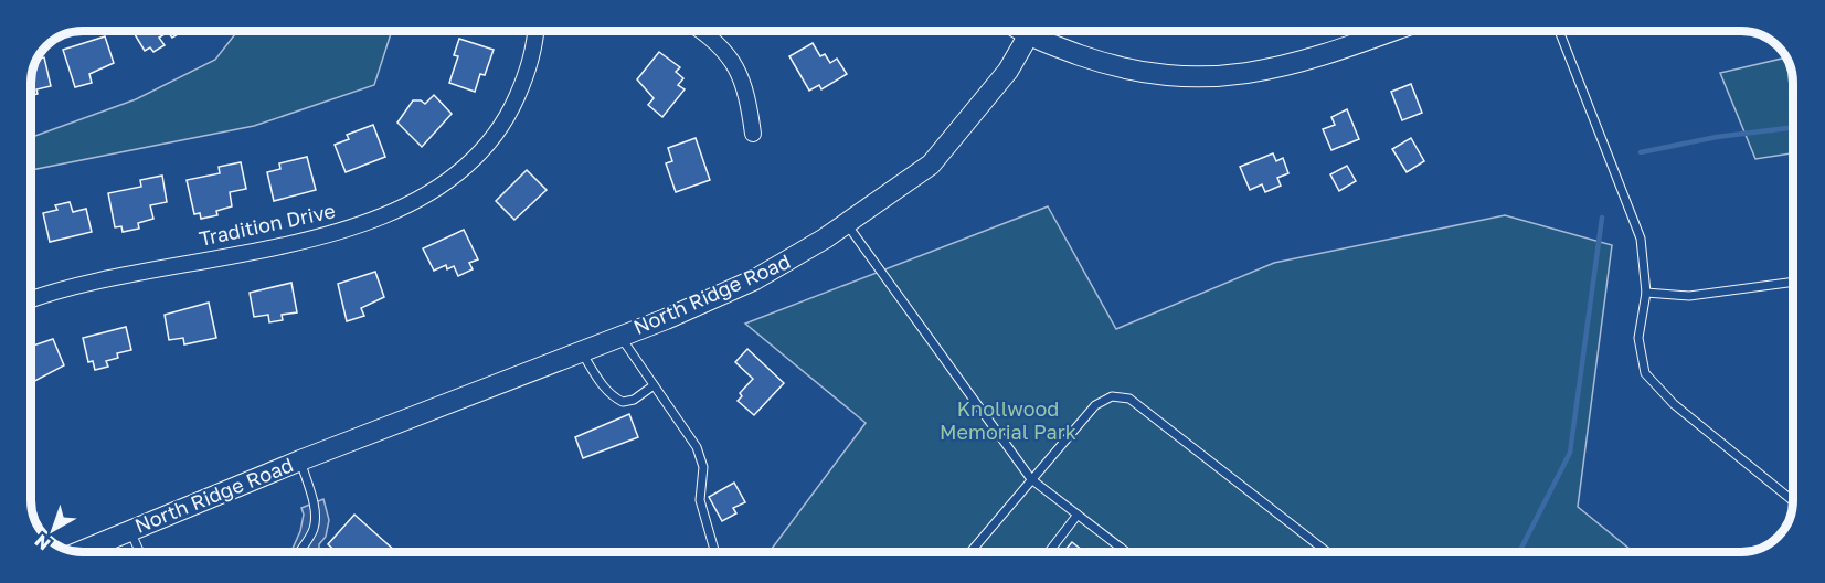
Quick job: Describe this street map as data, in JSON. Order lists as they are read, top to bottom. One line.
{"streets":{"street":["Tradition Drive","North Ridge Road"]},"parks":["Knollwood Memorial Park"],"north":"bottom left"}
